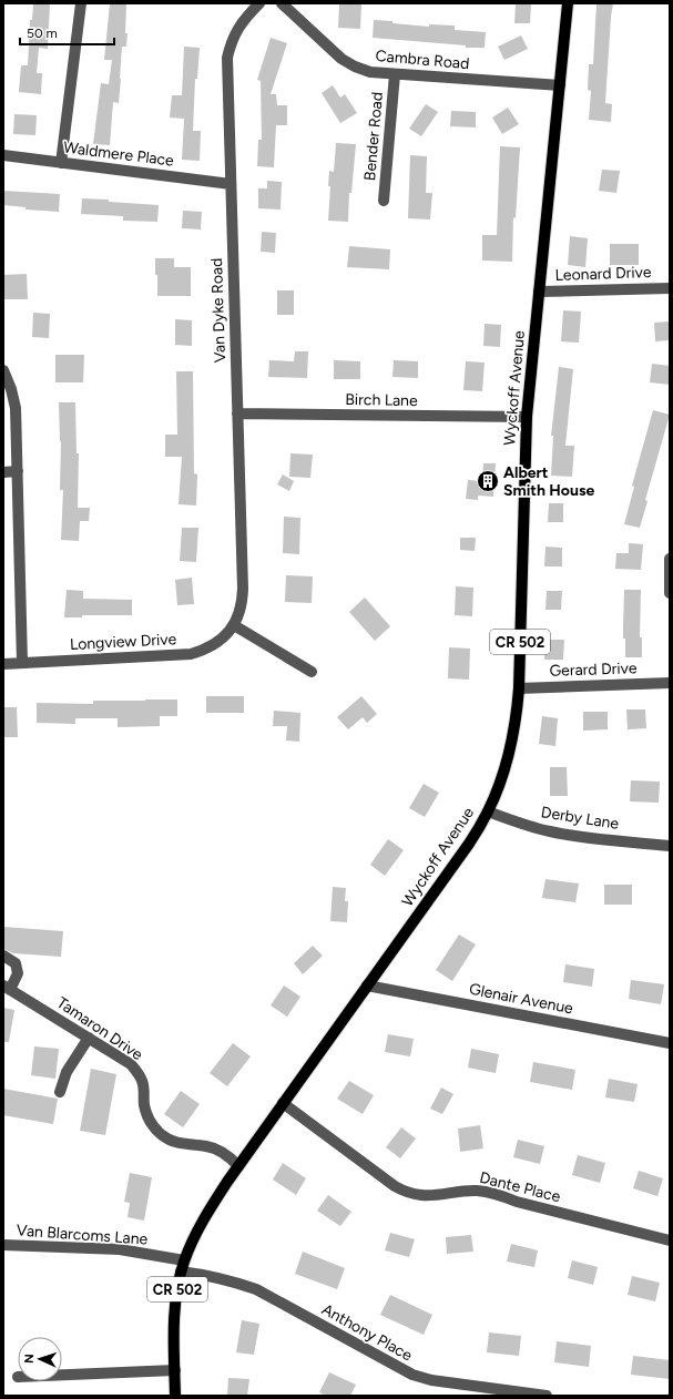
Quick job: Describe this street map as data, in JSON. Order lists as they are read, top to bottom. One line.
{"streets":{"main road":["Wyckoff Avenue","CR 502"],"street":["Cambra Road","Bender Road","Waldmere Place","Leonard Drive","Van Dyke Road","Birch Lane","Longview Drive","Gerard Drive","Derby Lane","Glenair Avenue","Tamaron Drive","Dante Place","Van Blarcoms Lane","Anthony Place"]},"crossings":[["Cambra Road","Bender Road"],["Cambra Road","Wyckoff Avenue"],["Waldmere Place","Van Dyke Road"],["Leonard Drive","Wyckoff Avenue"],["Van Dyke Road","Birch Lane"],["Van Dyke Road","Longview Drive"],["Wyckoff Avenue","Birch Lane"],["Wyckoff Avenue","CR 502"],["Wyckoff Avenue","Gerard Drive"],["Wyckoff Avenue","Derby Lane"],["Wyckoff Avenue","Glenair Avenue"],["Wyckoff Avenue","Tamaron Drive"],["Wyckoff Avenue","Dante Place"],["Wyckoff Avenue","Van Blarcoms Lane"],["CR 502","Van Blarcoms Lane"],["CR 502","Anthony Place"]],"places":{"building":["Albert Smith House"]},"scale_bar":"50 m","north":"left"}
